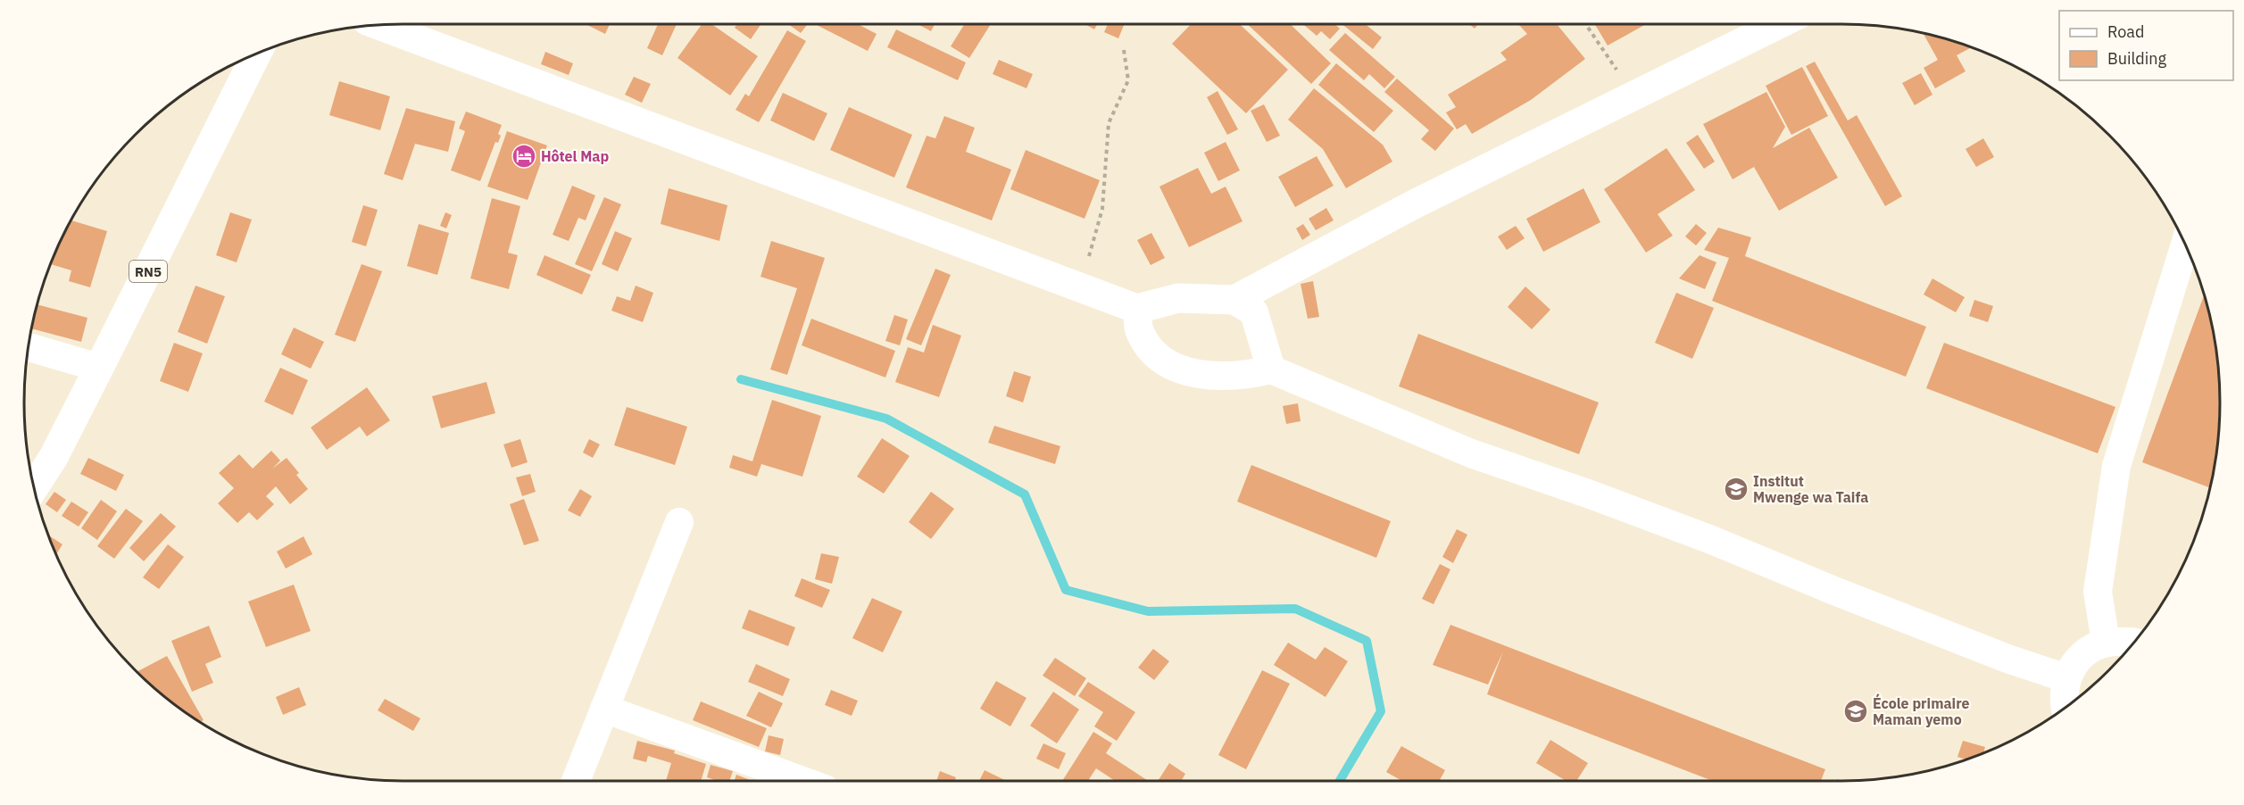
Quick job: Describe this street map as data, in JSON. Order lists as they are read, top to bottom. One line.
{"streets":{"main road":["RN5"]},"places":{"hotel":["Hôtel Map"],"school or university":["Institut Mwenge wa Taifa","École primaire Maman yemo"]},"legend":["Road","Building"]}
